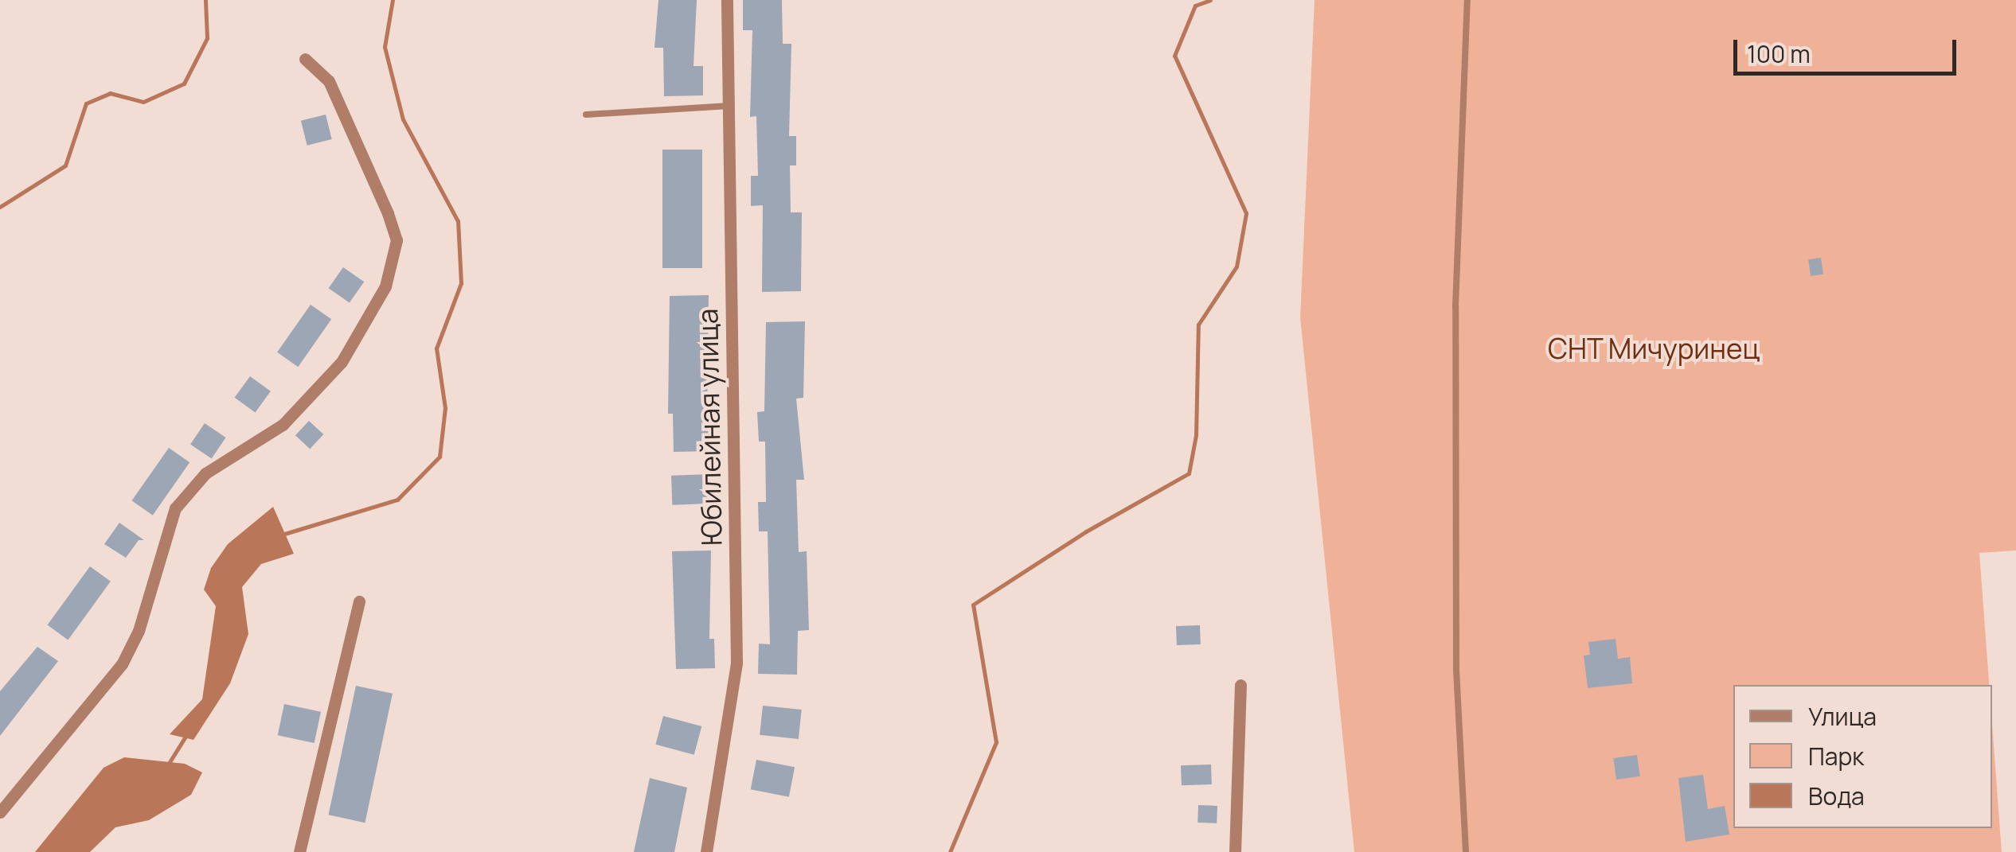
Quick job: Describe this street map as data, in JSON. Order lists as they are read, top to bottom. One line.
{"streets":{"street":["Юбилейная улица"]},"parks":["СНТ Мичуринец"],"legend":["Улица","Парк","Вода"],"scale_bar":"100 m"}
